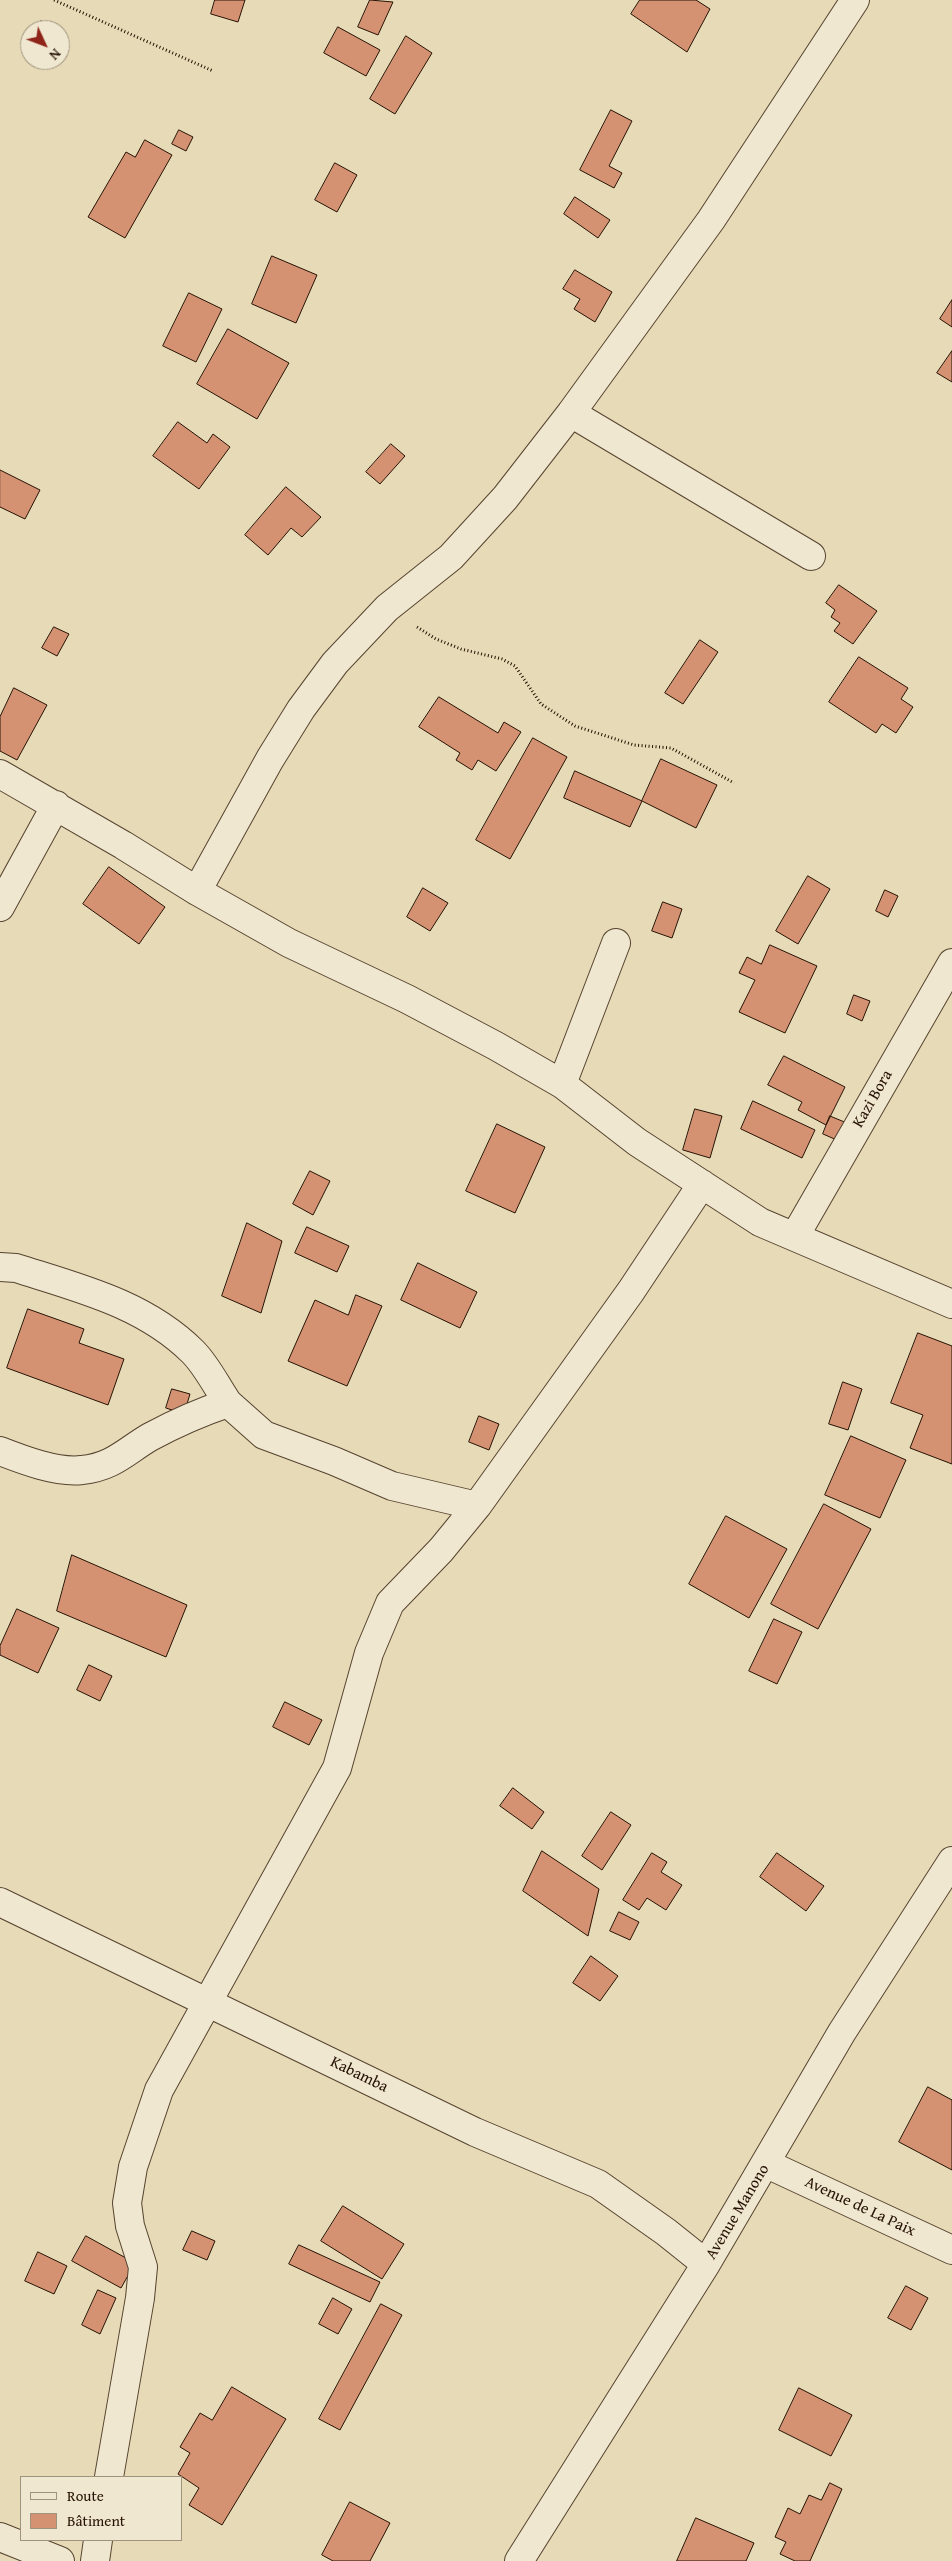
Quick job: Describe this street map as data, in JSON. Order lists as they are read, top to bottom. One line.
{"streets":{"street":["Kazi Bora","Kabamba","Avenue de La Paix","Avenue Manono"]},"crossings":[["Kabamba","Avenue Manono"],["Avenue de La Paix","Avenue Manono"]],"legend":["Route","Bâtiment"],"north":"bottom right"}
